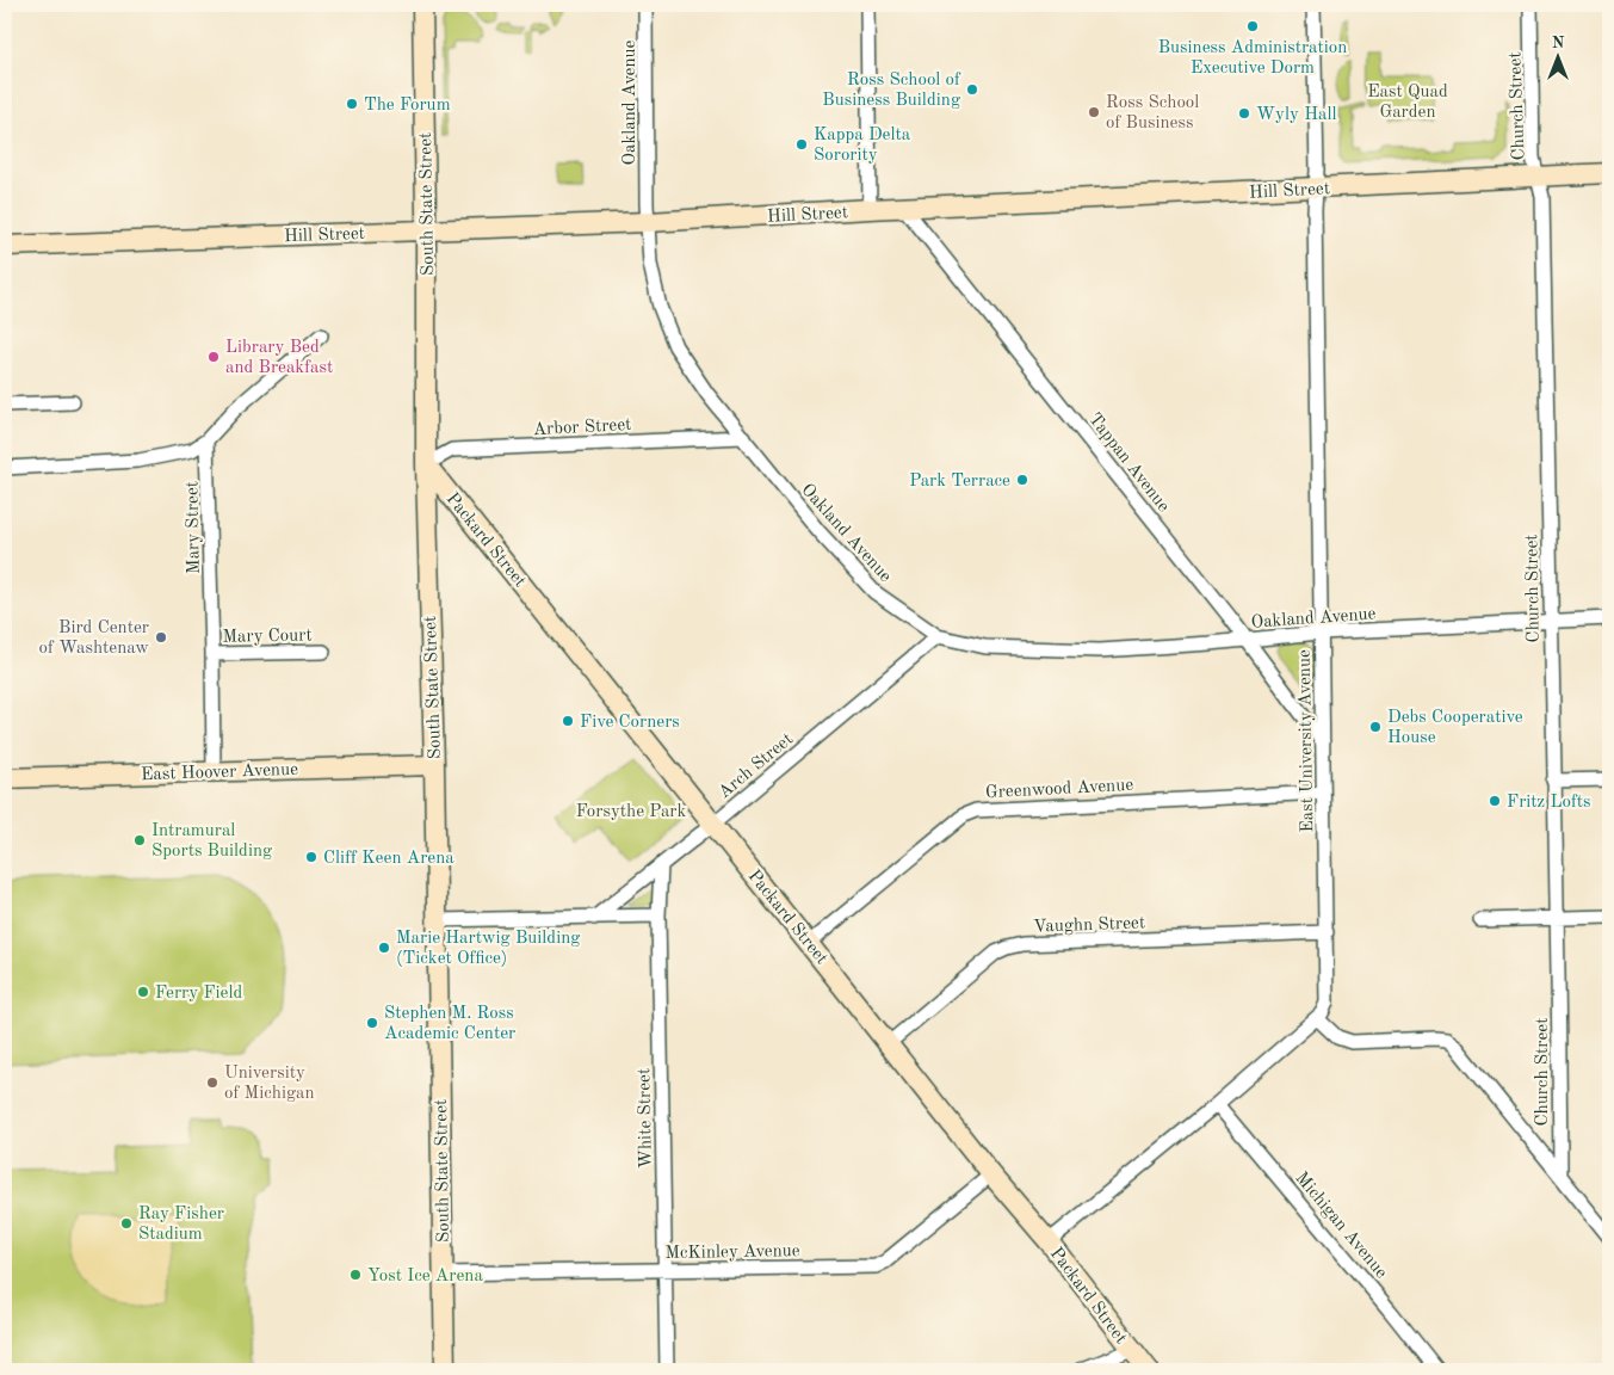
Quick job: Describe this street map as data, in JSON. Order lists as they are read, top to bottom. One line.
{"streets":{"main road":["Hill Street","South State Street","Packard Street","East Hoover Avenue"],"street":["Oakland Avenue","Church Street","Arbor Street","Tappan Avenue","Mary Street","Mary Court","East University Avenue","Arch Street","Greenwood Avenue","Vaughn Street","White Street","Michigan Avenue","McKinley Avenue"]},"crossings":[["Oakland Avenue","Church Street"],["Oakland Avenue","Hill Street"],["Oakland Avenue","Arbor Street"],["Oakland Avenue","Tappan Avenue"],["Oakland Avenue","East University Avenue"],["Oakland Avenue","Arch Street"],["Church Street","Hill Street"],["Hill Street","South State Street"],["Hill Street","Tappan Avenue"],["Hill Street","East University Avenue"],["South State Street","Arbor Street"],["South State Street","Packard Street"],["South State Street","East Hoover Avenue"],["South State Street","McKinley Avenue"],["Arbor Street","Packard Street"],["Tappan Avenue","East University Avenue"],["Mary Street","Mary Court"],["Mary Street","East Hoover Avenue"],["Packard Street","East University Avenue"],["Packard Street","Arch Street"],["Packard Street","Greenwood Avenue"],["Packard Street","Vaughn Street"],["Packard Street","McKinley Avenue"],["East University Avenue","Greenwood Avenue"],["East University Avenue","Vaughn Street"],["East University Avenue","Michigan Avenue"],["Arch Street","White Street"],["White Street","McKinley Avenue"]],"parks":["East Quad Garden","Forsythe Park"],"places":["Business Administration Executive Dorm","Ross School of Business Building","The Forum","Ross School of Business","Wyly Hall","Kappa Delta Sorority","Library Bed and Breakfast","Park Terrace","Bird Center of Washtenaw","Five Corners","Debs Cooperative House","Fritz Lofts","Intramural Sports Building","Cliff Keen Arena","Marie Hartwig Building (Ticket Office)","Ferry Field","Stephen M. Ross Academic Center","University of Michigan","Ray Fisher Stadium","Yost Ice Arena"],"north":"top"}
